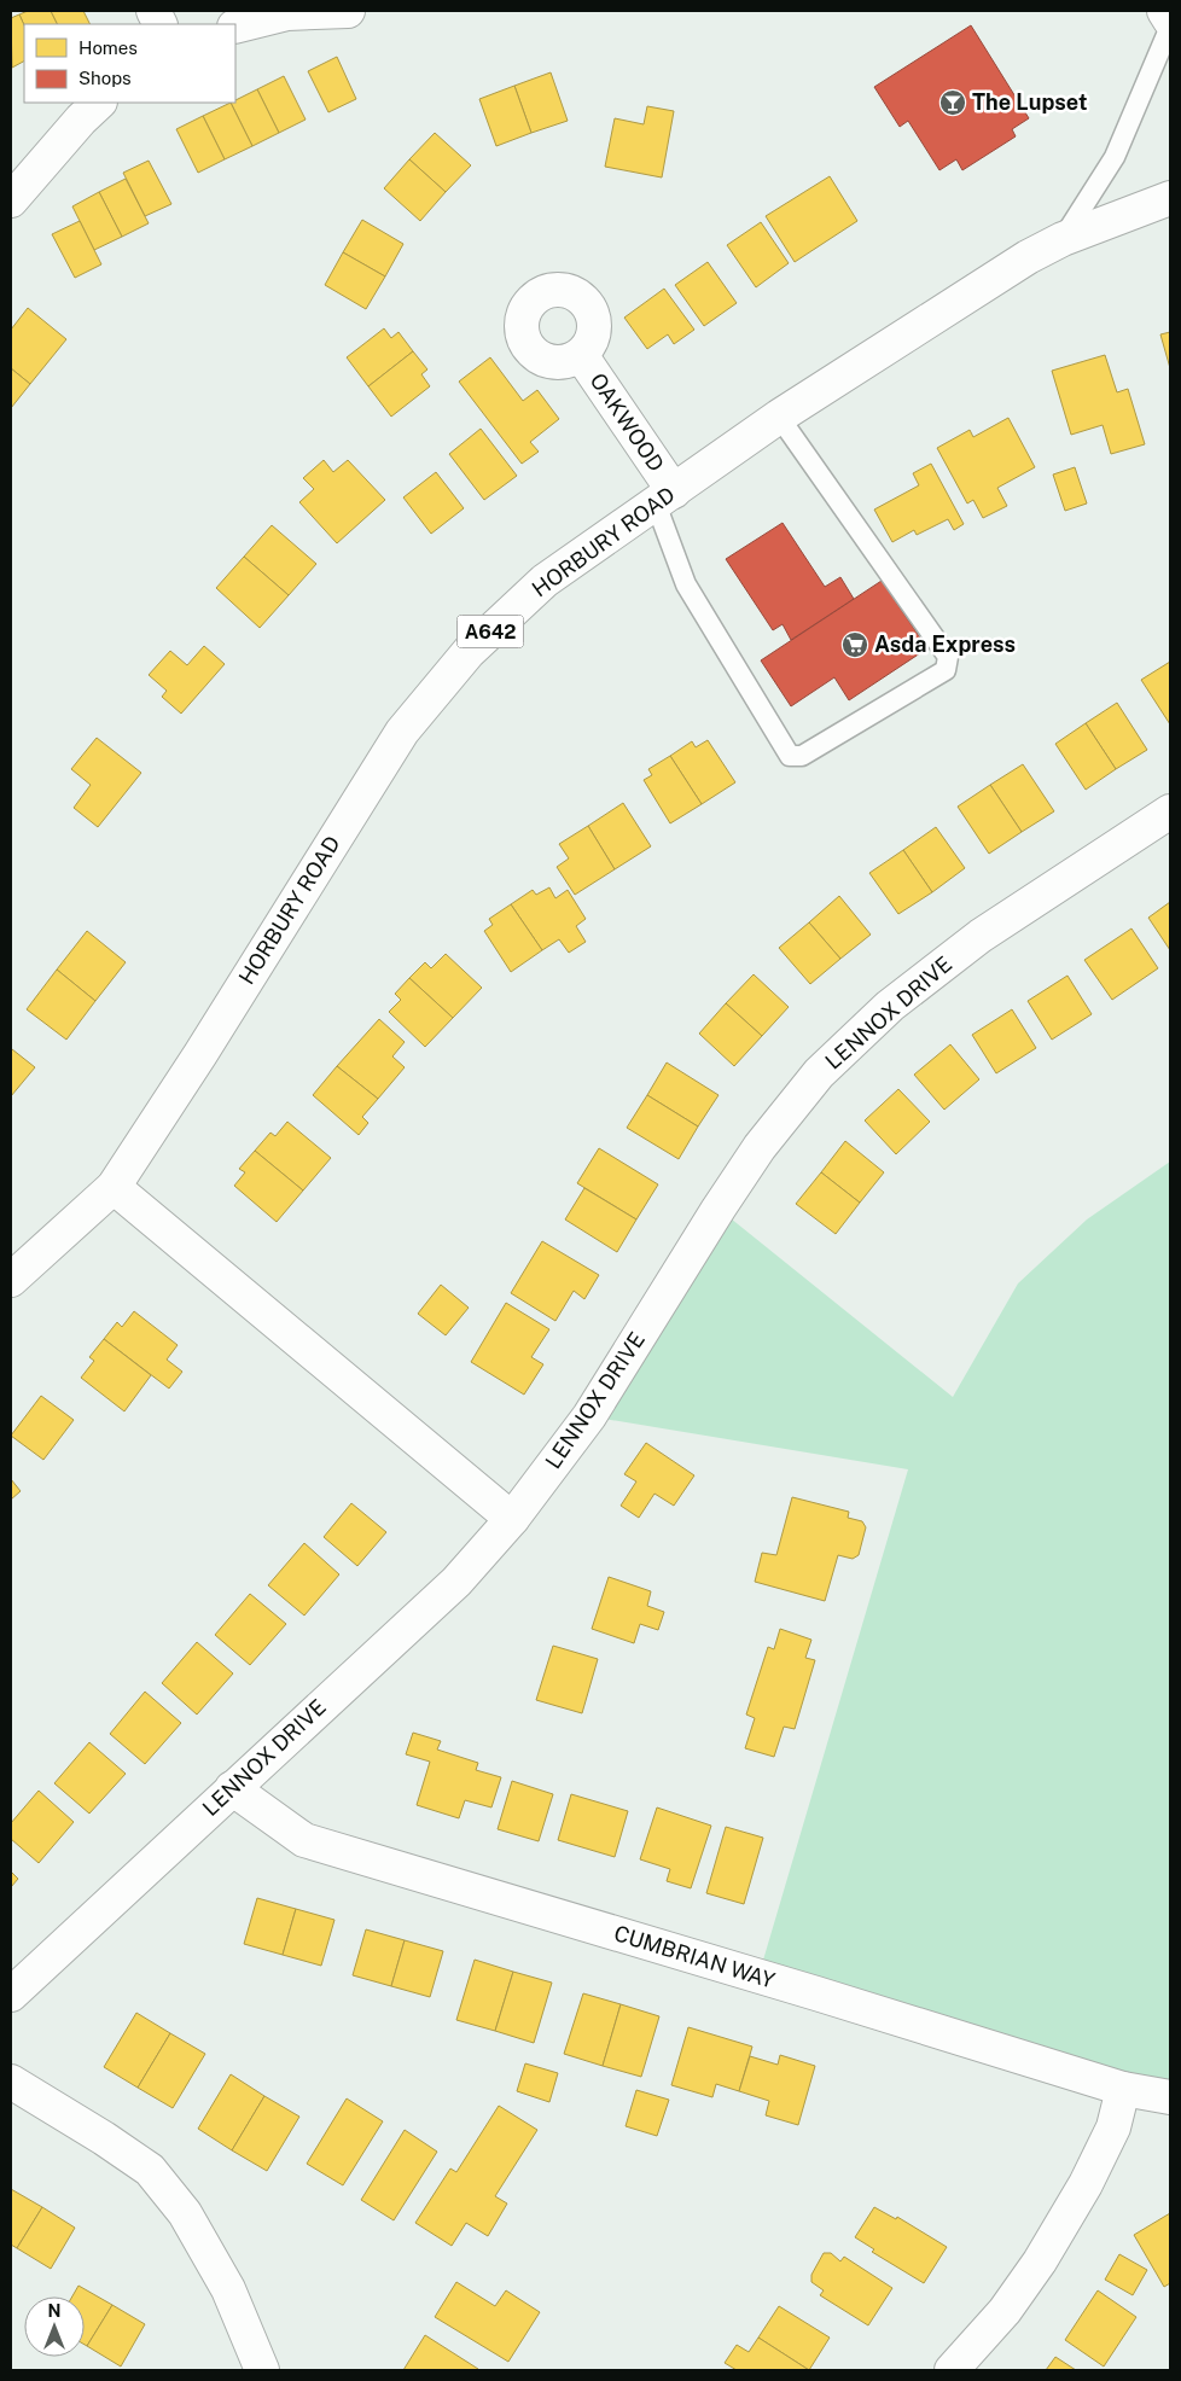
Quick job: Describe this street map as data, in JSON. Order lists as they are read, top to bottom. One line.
{"streets":{"main road":["OAKWOOD","HORBURY ROAD","A642","LENNOX DRIVE","CUMBRIAN WAY"]},"crossings":[["OAKWOOD","HORBURY ROAD"],["LENNOX DRIVE","CUMBRIAN WAY"]],"places":{"bar":["The Lupset"],"supermarket":["Asda Express"]},"legend":["Homes","Shops"],"north":"top"}
